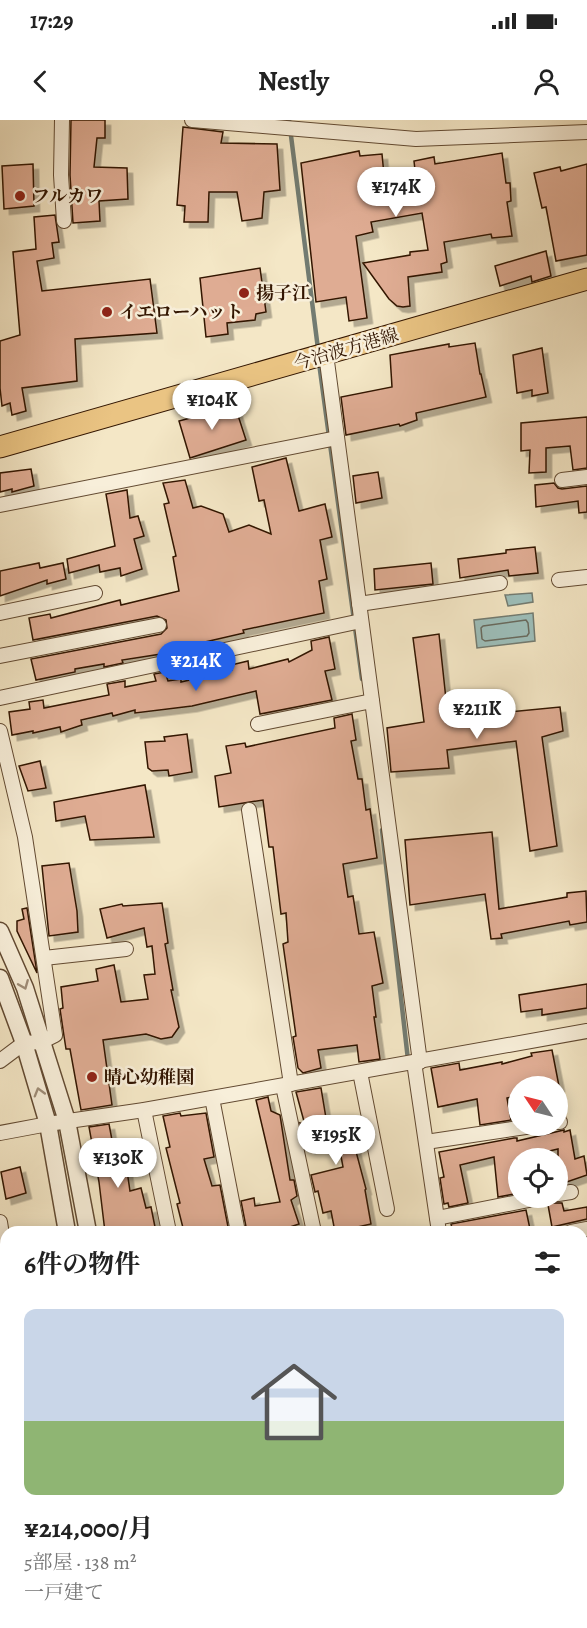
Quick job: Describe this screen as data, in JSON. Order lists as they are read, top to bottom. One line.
{"streets":{"main road":["今治波方港線"]},"places":["フルカワ","揚子江","イエローハット","晴心幼稚園"],"north":"top left","page":{"status":"17:29","header":"Nestly","price":["¥174K","¥104K","¥214K","¥211K","¥195K","¥130K"],"heading":"6件の物件","list":[{"name":"¥214,000/月","note":"5部屋 · 138 m² · 一戸建て"}]}}
